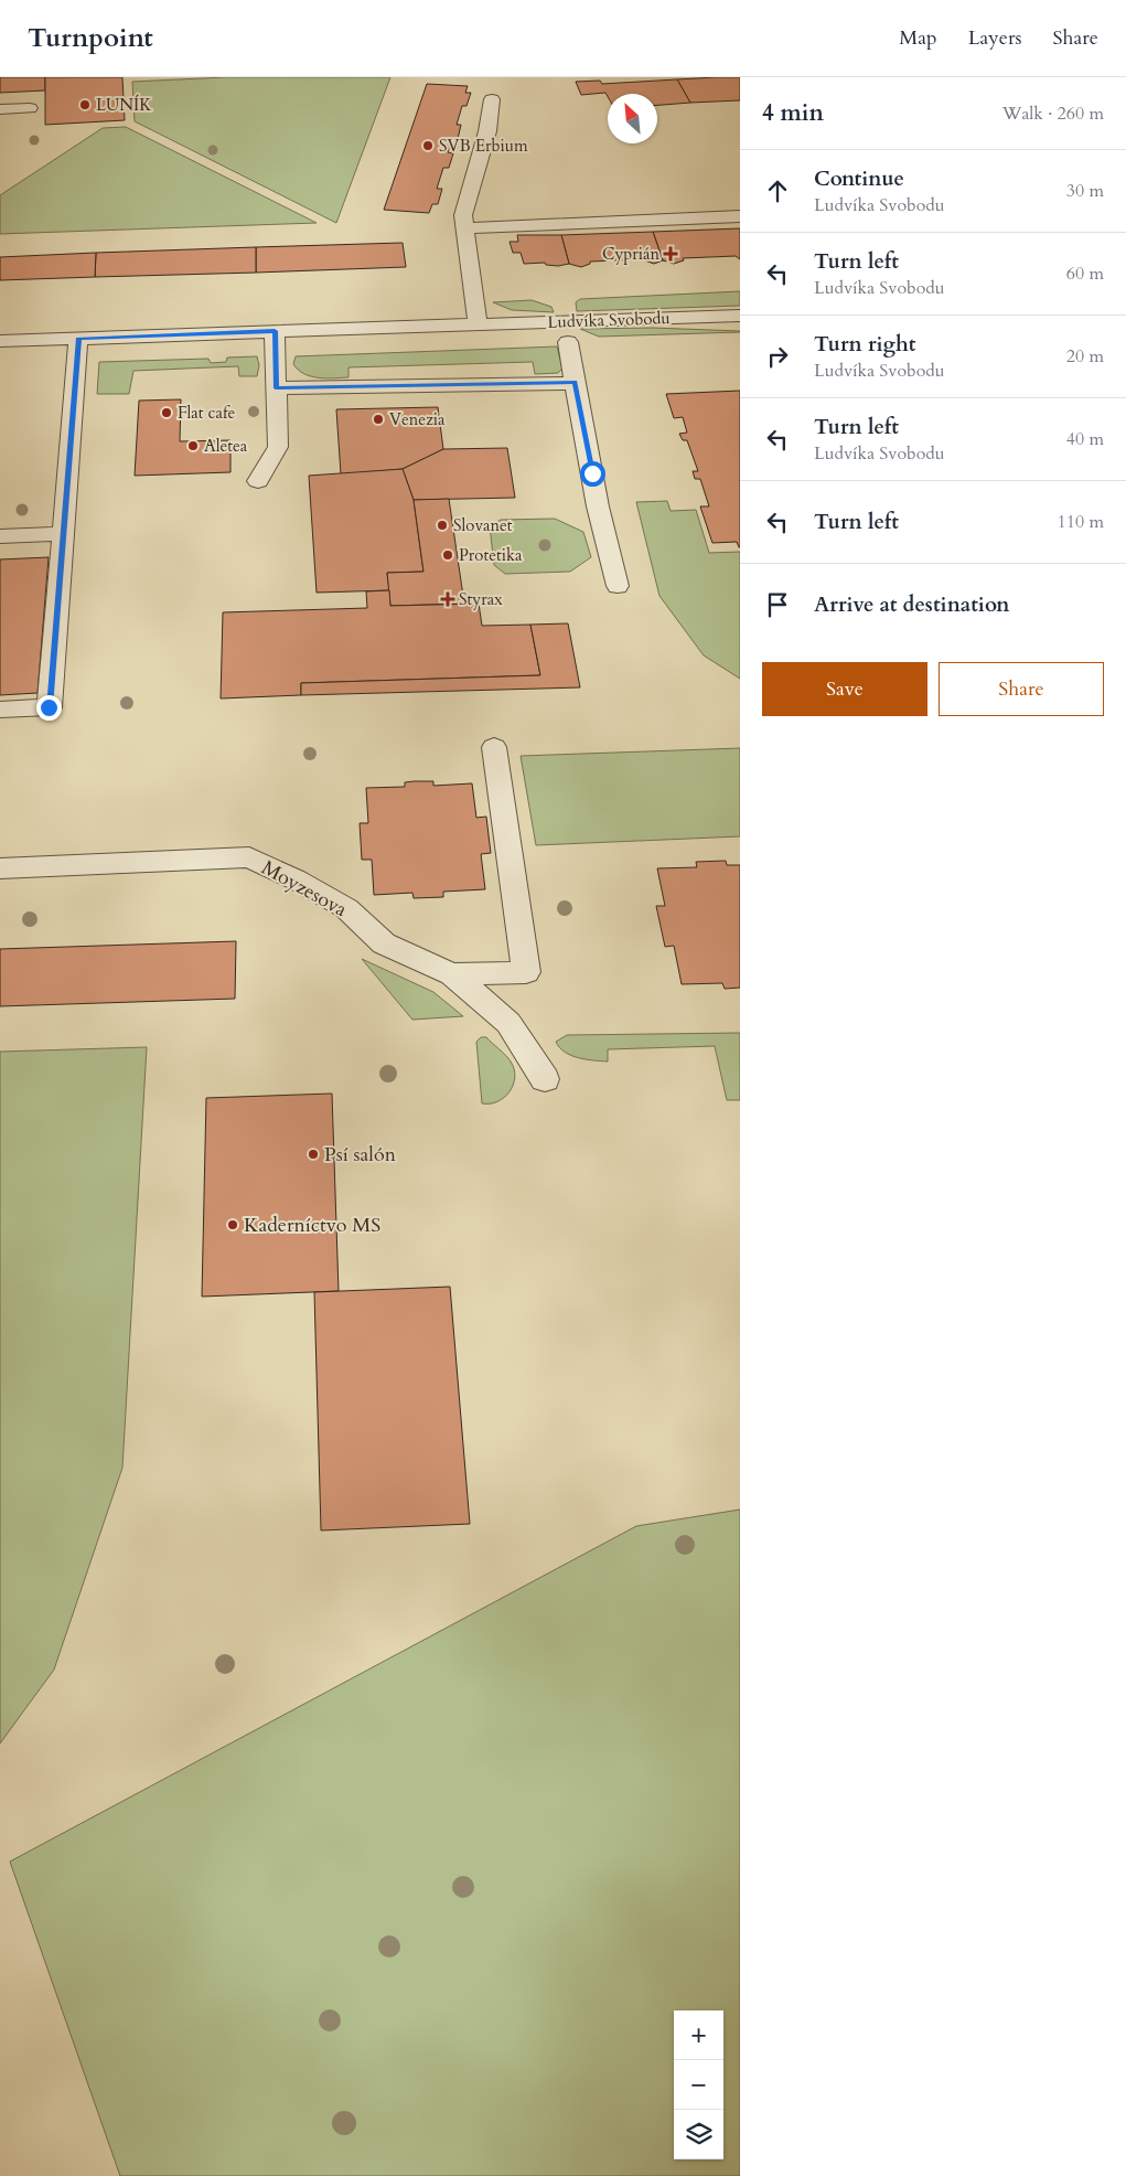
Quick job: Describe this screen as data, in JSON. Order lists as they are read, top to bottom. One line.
{"streets":{"street":["Ludvíka Svobodu","Moyzesova"]},"places":{"other":["LUNÍK","SVB Erbium","Flat cafe","Venezia","Aletea","Slovanet","Protetika","Psí salón","Kaderníctvo MS"],"health":["Cyprián","Styrax"]},"north":"top left","page":{"header":"Turnpoint","nav":["Map","Layers","Share"],"heading":["4 min","Walk · 260 m"],"list":[["Continue","Ludvíka Svobodu","30 m"],["Turn left","Ludvíka Svobodu","60 m"],["Turn right","Ludvíka Svobodu","20 m"],["Turn left","Ludvíka Svobodu","40 m"],["Turn left","110 m"],"Arrive at destination"],"buttons":["Save","Share"],"map_buttons":["+","−"]}}
